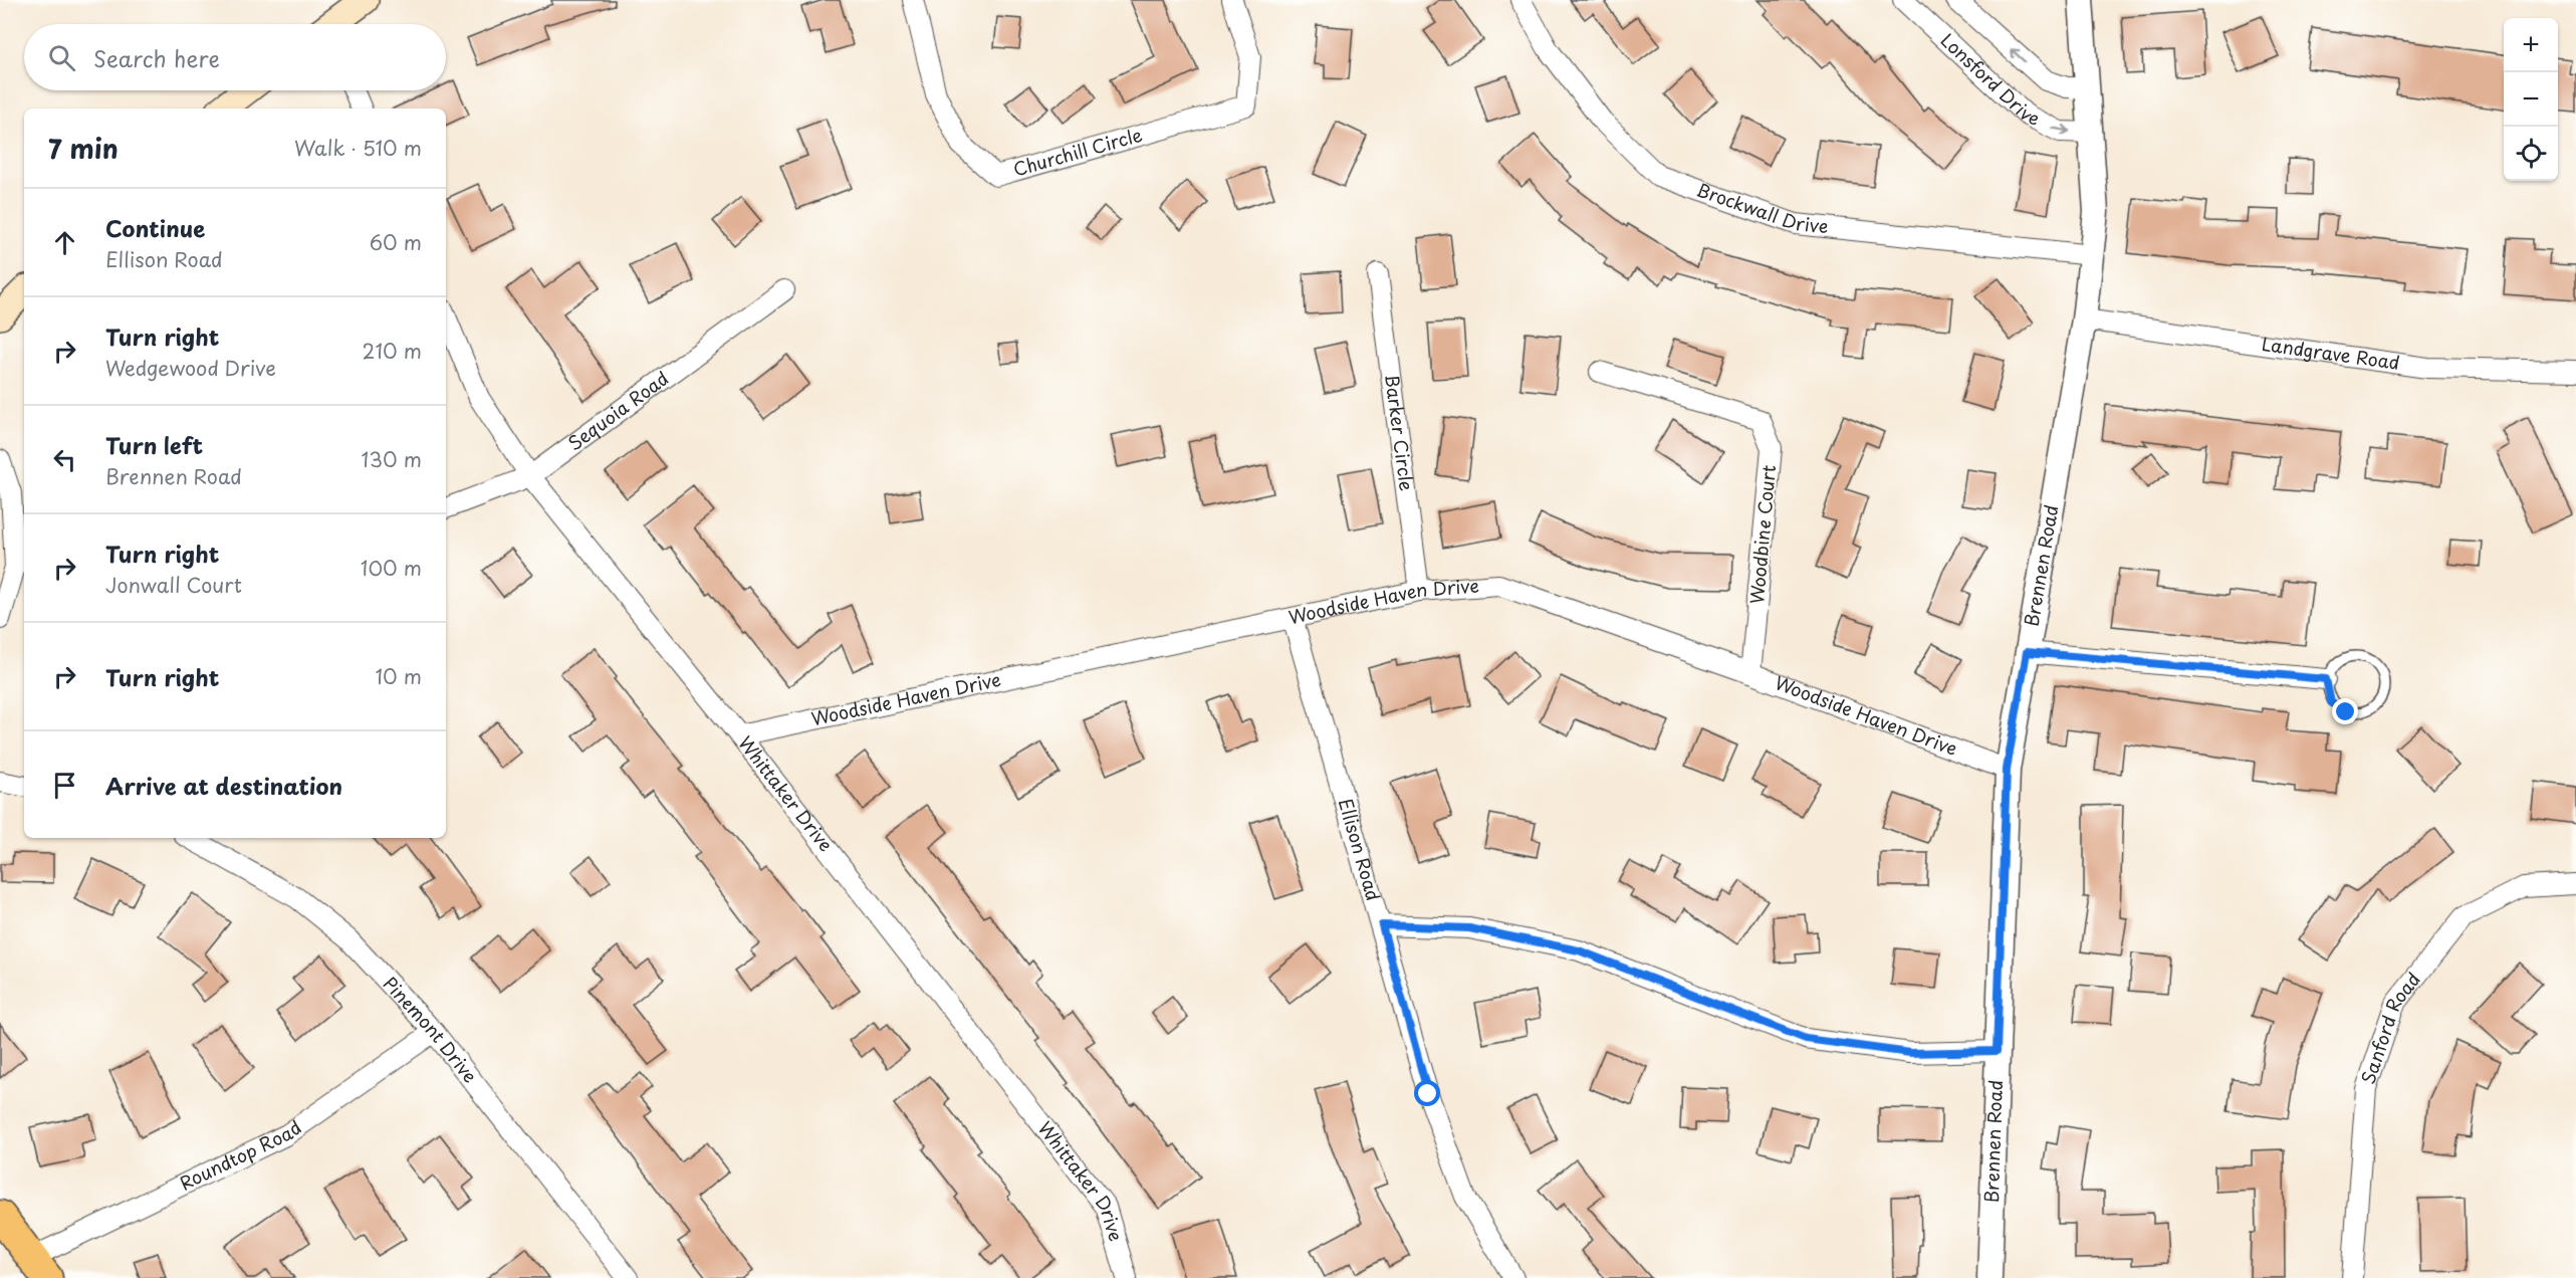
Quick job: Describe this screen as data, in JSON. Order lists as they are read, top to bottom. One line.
{"streets":{"street":["Lonsford Drive","Churchill Circle","Brockwall Drive","Landgrave Road","Sequoia Road","Barker Circle","Woodbine Court","Brennen Road","Woodside Haven Drive","Whittaker Drive","Ellison Road","Pinemont Drive","Sanford Road","Roundtop Road"]},"crossings":[["Lonsford Drive","Brennen Road"],["Brockwall Drive","Brennen Road"],["Landgrave Road","Brennen Road"],["Sequoia Road","Whittaker Drive"],["Barker Circle","Woodside Haven Drive"],["Woodbine Court","Woodside Haven Drive"],["Brennen Road","Woodside Haven Drive"],["Woodside Haven Drive","Whittaker Drive"],["Woodside Haven Drive","Ellison Road"],["Pinemont Drive","Roundtop Road"]],"page":{"map_buttons":["+","−"],"search":"Search here","heading":["7 min","Walk · 510 m"],"list":[["Continue","Ellison Road","60 m"],["Turn right","Wedgewood Drive","210 m"],["Turn left","Brennen Road","130 m"],["Turn right","Jonwall Court","100 m"],["Turn right","10 m"],"Arrive at destination"]}}
